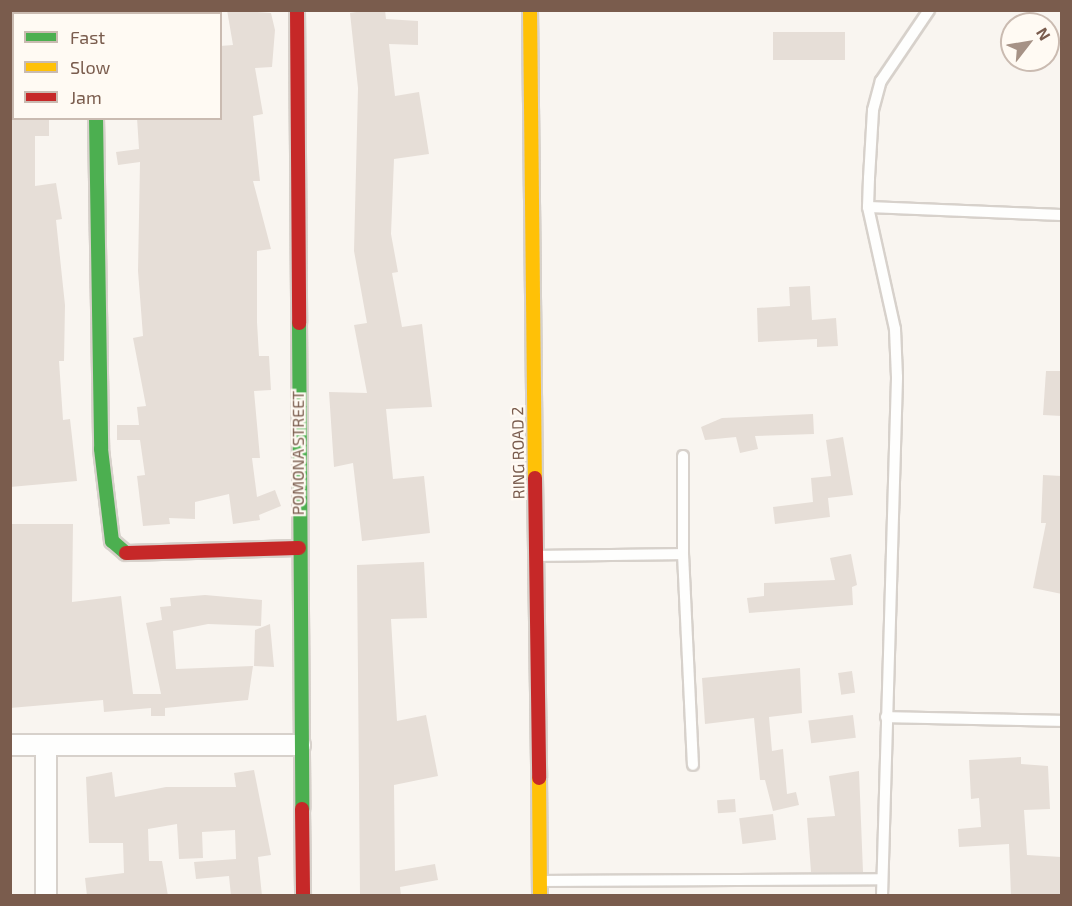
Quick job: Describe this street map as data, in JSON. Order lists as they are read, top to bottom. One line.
{"streets":{"street":["POMONA STREET","RING ROAD 2"]},"legend":["Fast","Slow","Jam"],"north":"top right"}
